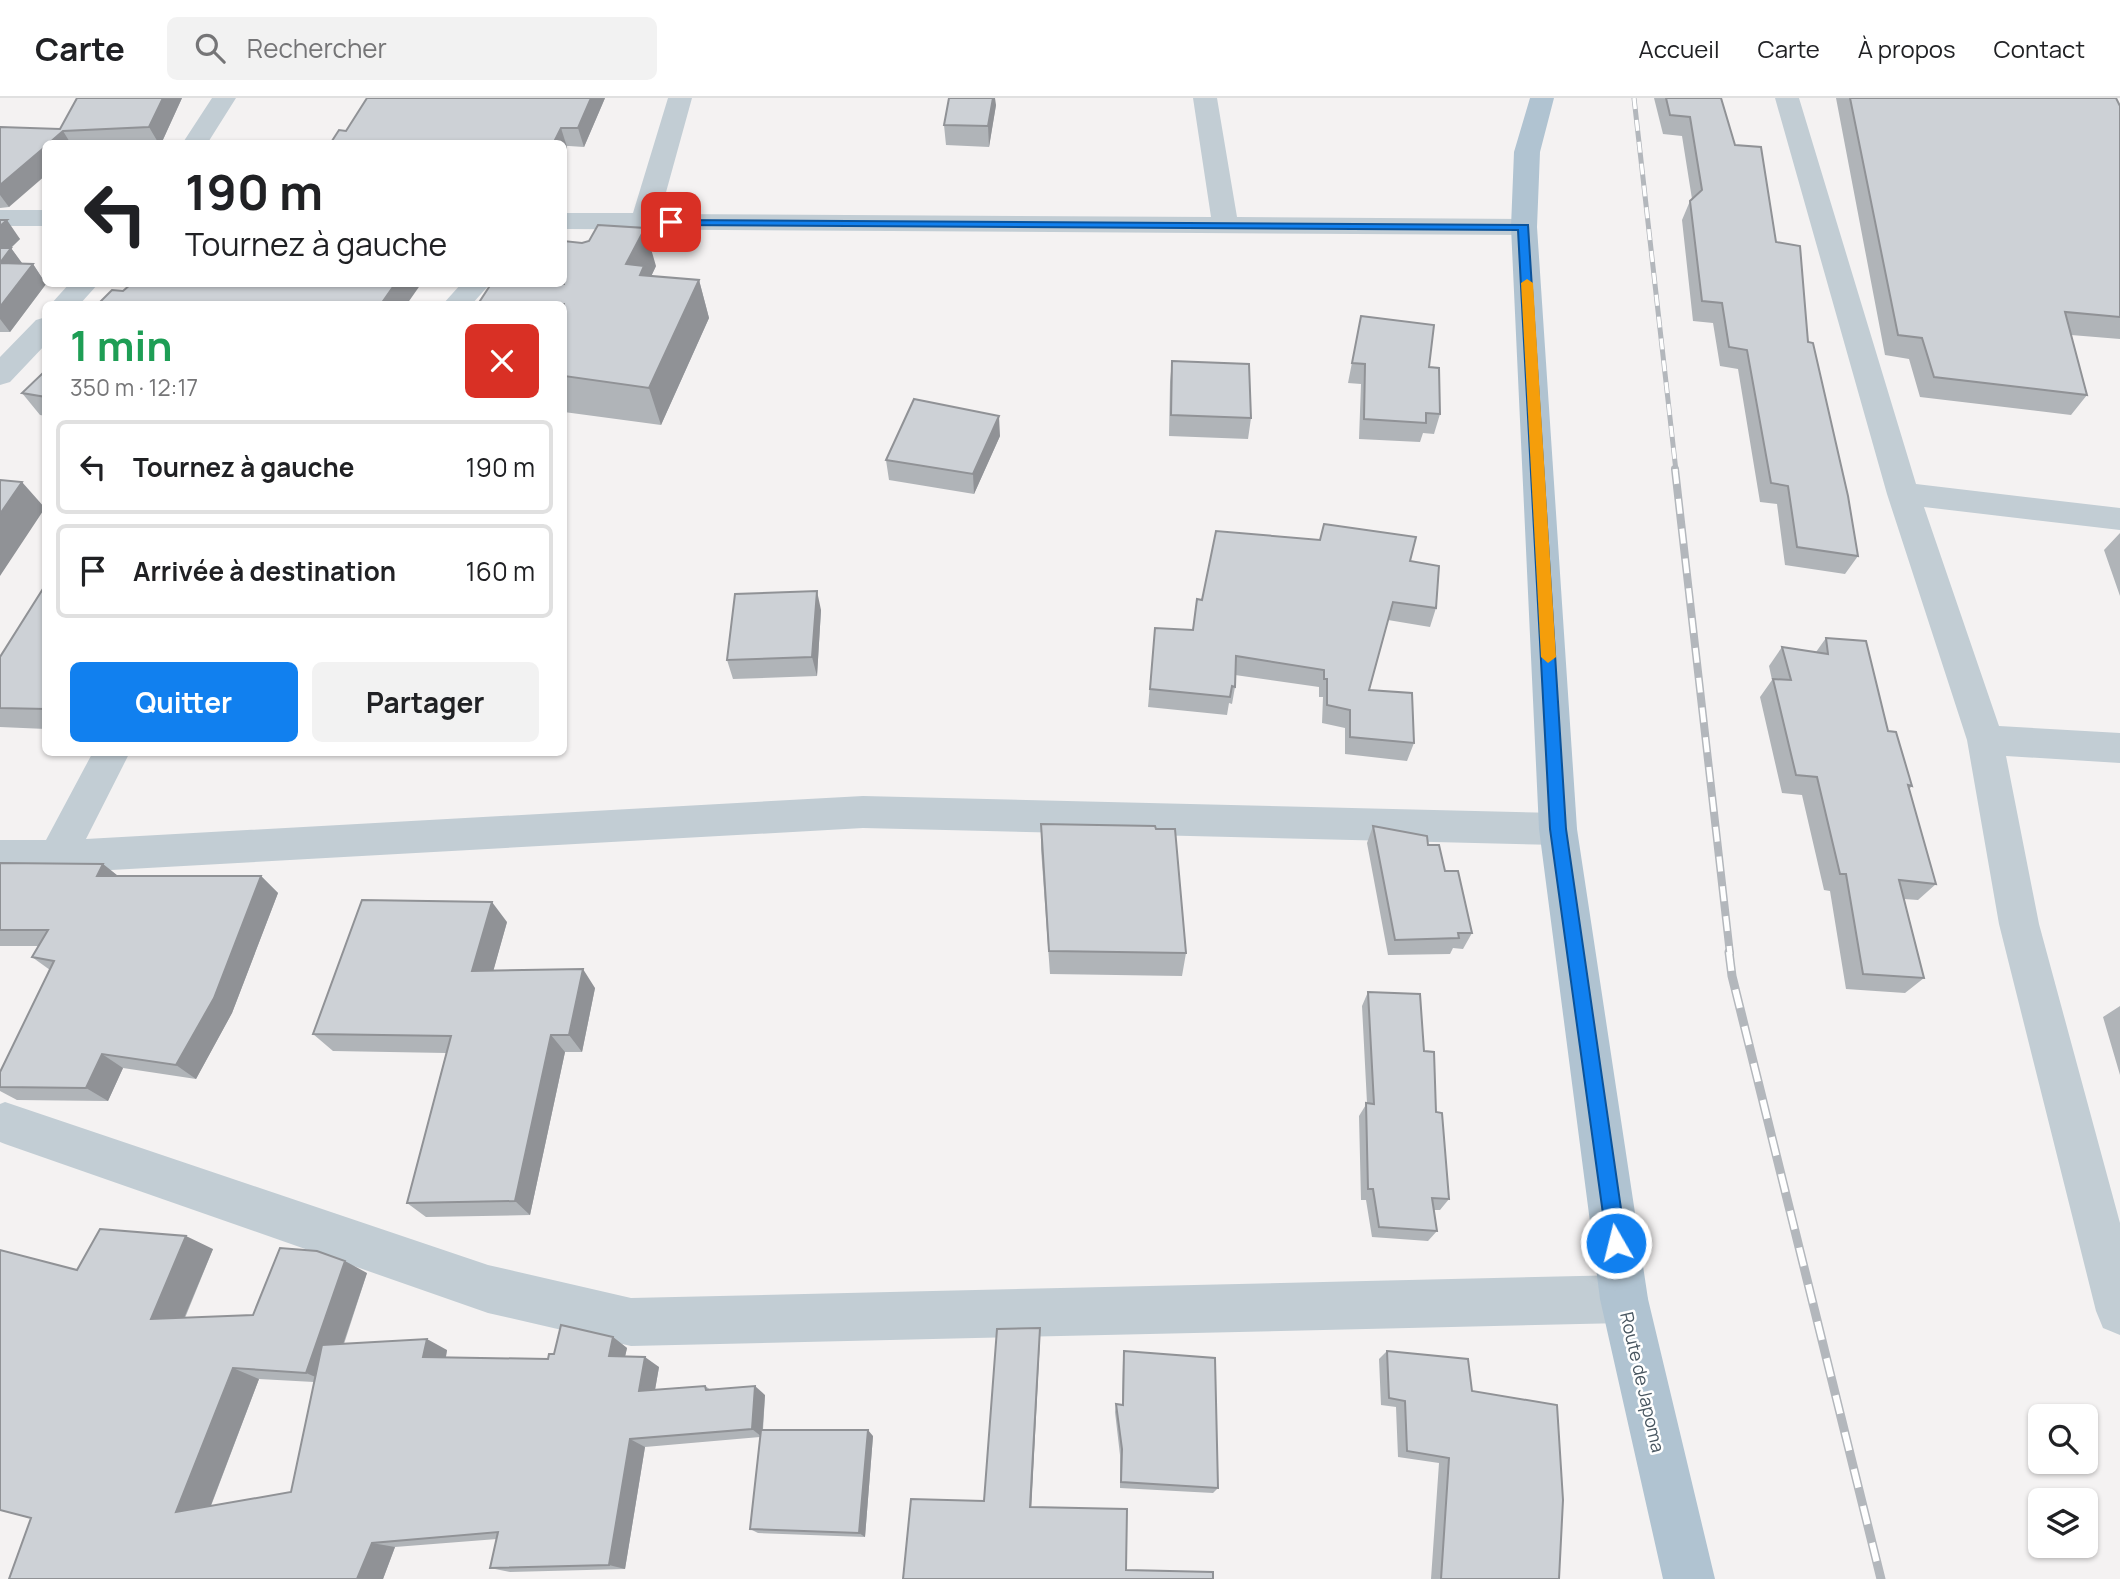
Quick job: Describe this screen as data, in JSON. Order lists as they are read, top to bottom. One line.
{"streets":{"main road":["Route de Japoma"]},"page":{"header":"Carte","search":"Rechercher","nav":["Accueil","Carte","À propos","Contact"],"turn":["190 m","Tournez à gauche"],"heading":["1 min","350 m · 12:17"],"list":[{"name":"Tournez à gauche","value":"190 m"},{"name":"Arrivée à destination","value":"160 m"}],"buttons":["Quitter","Partager"]}}
